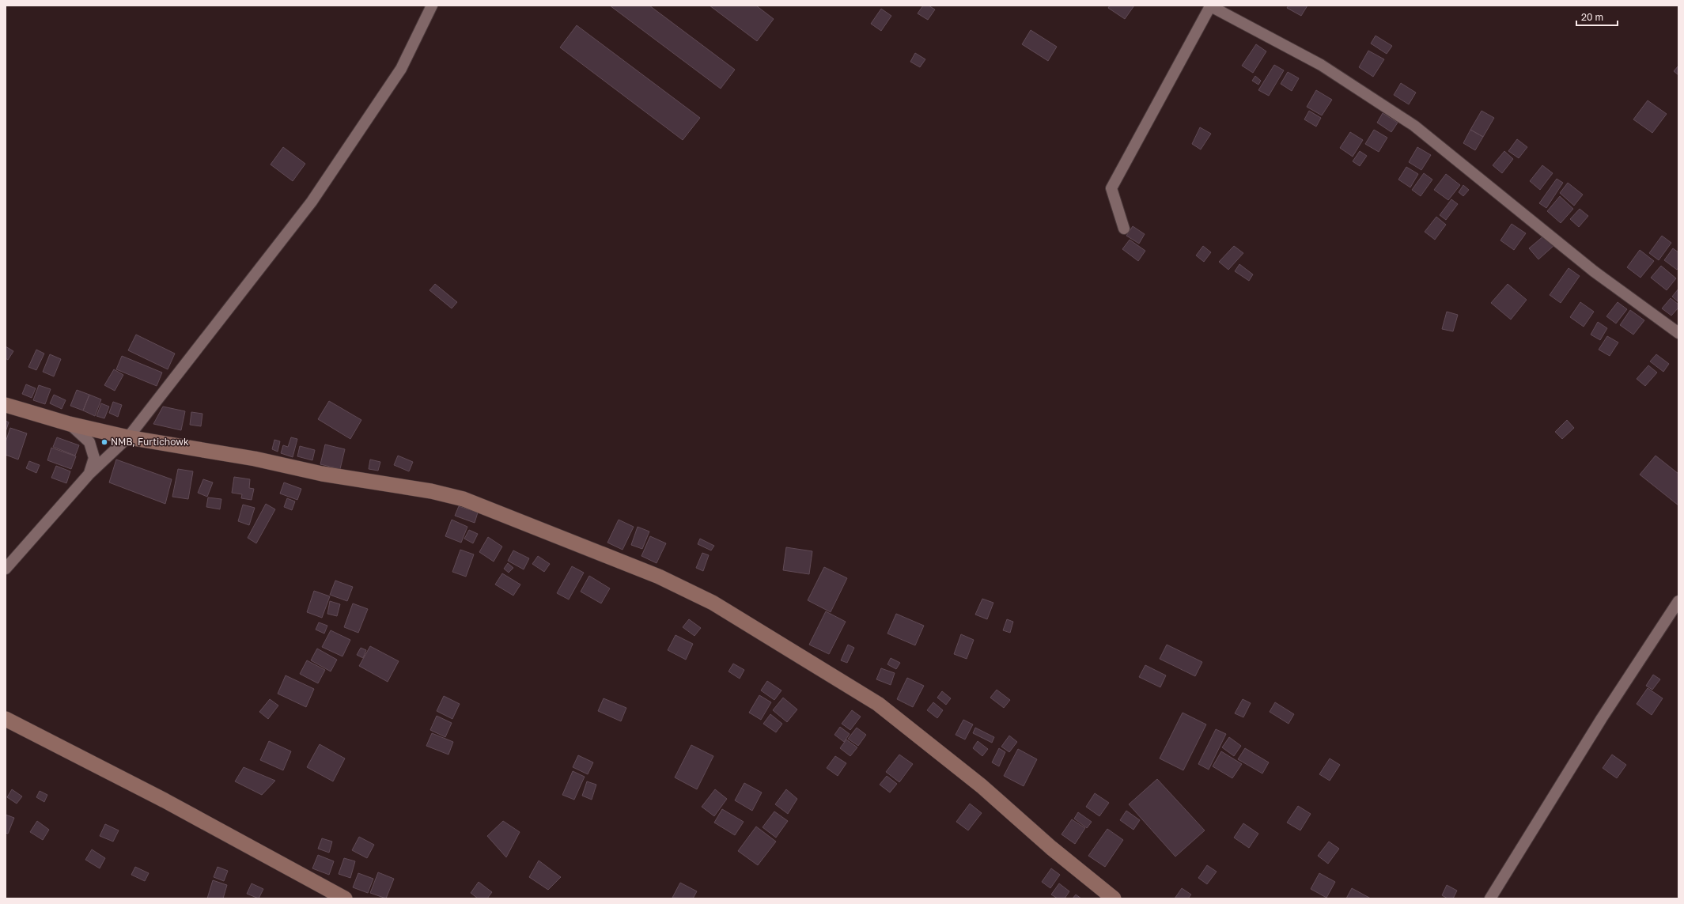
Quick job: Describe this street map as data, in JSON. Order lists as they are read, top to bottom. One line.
{"places":["NMB, Furtichowk"],"scale_bar":"20 m"}
